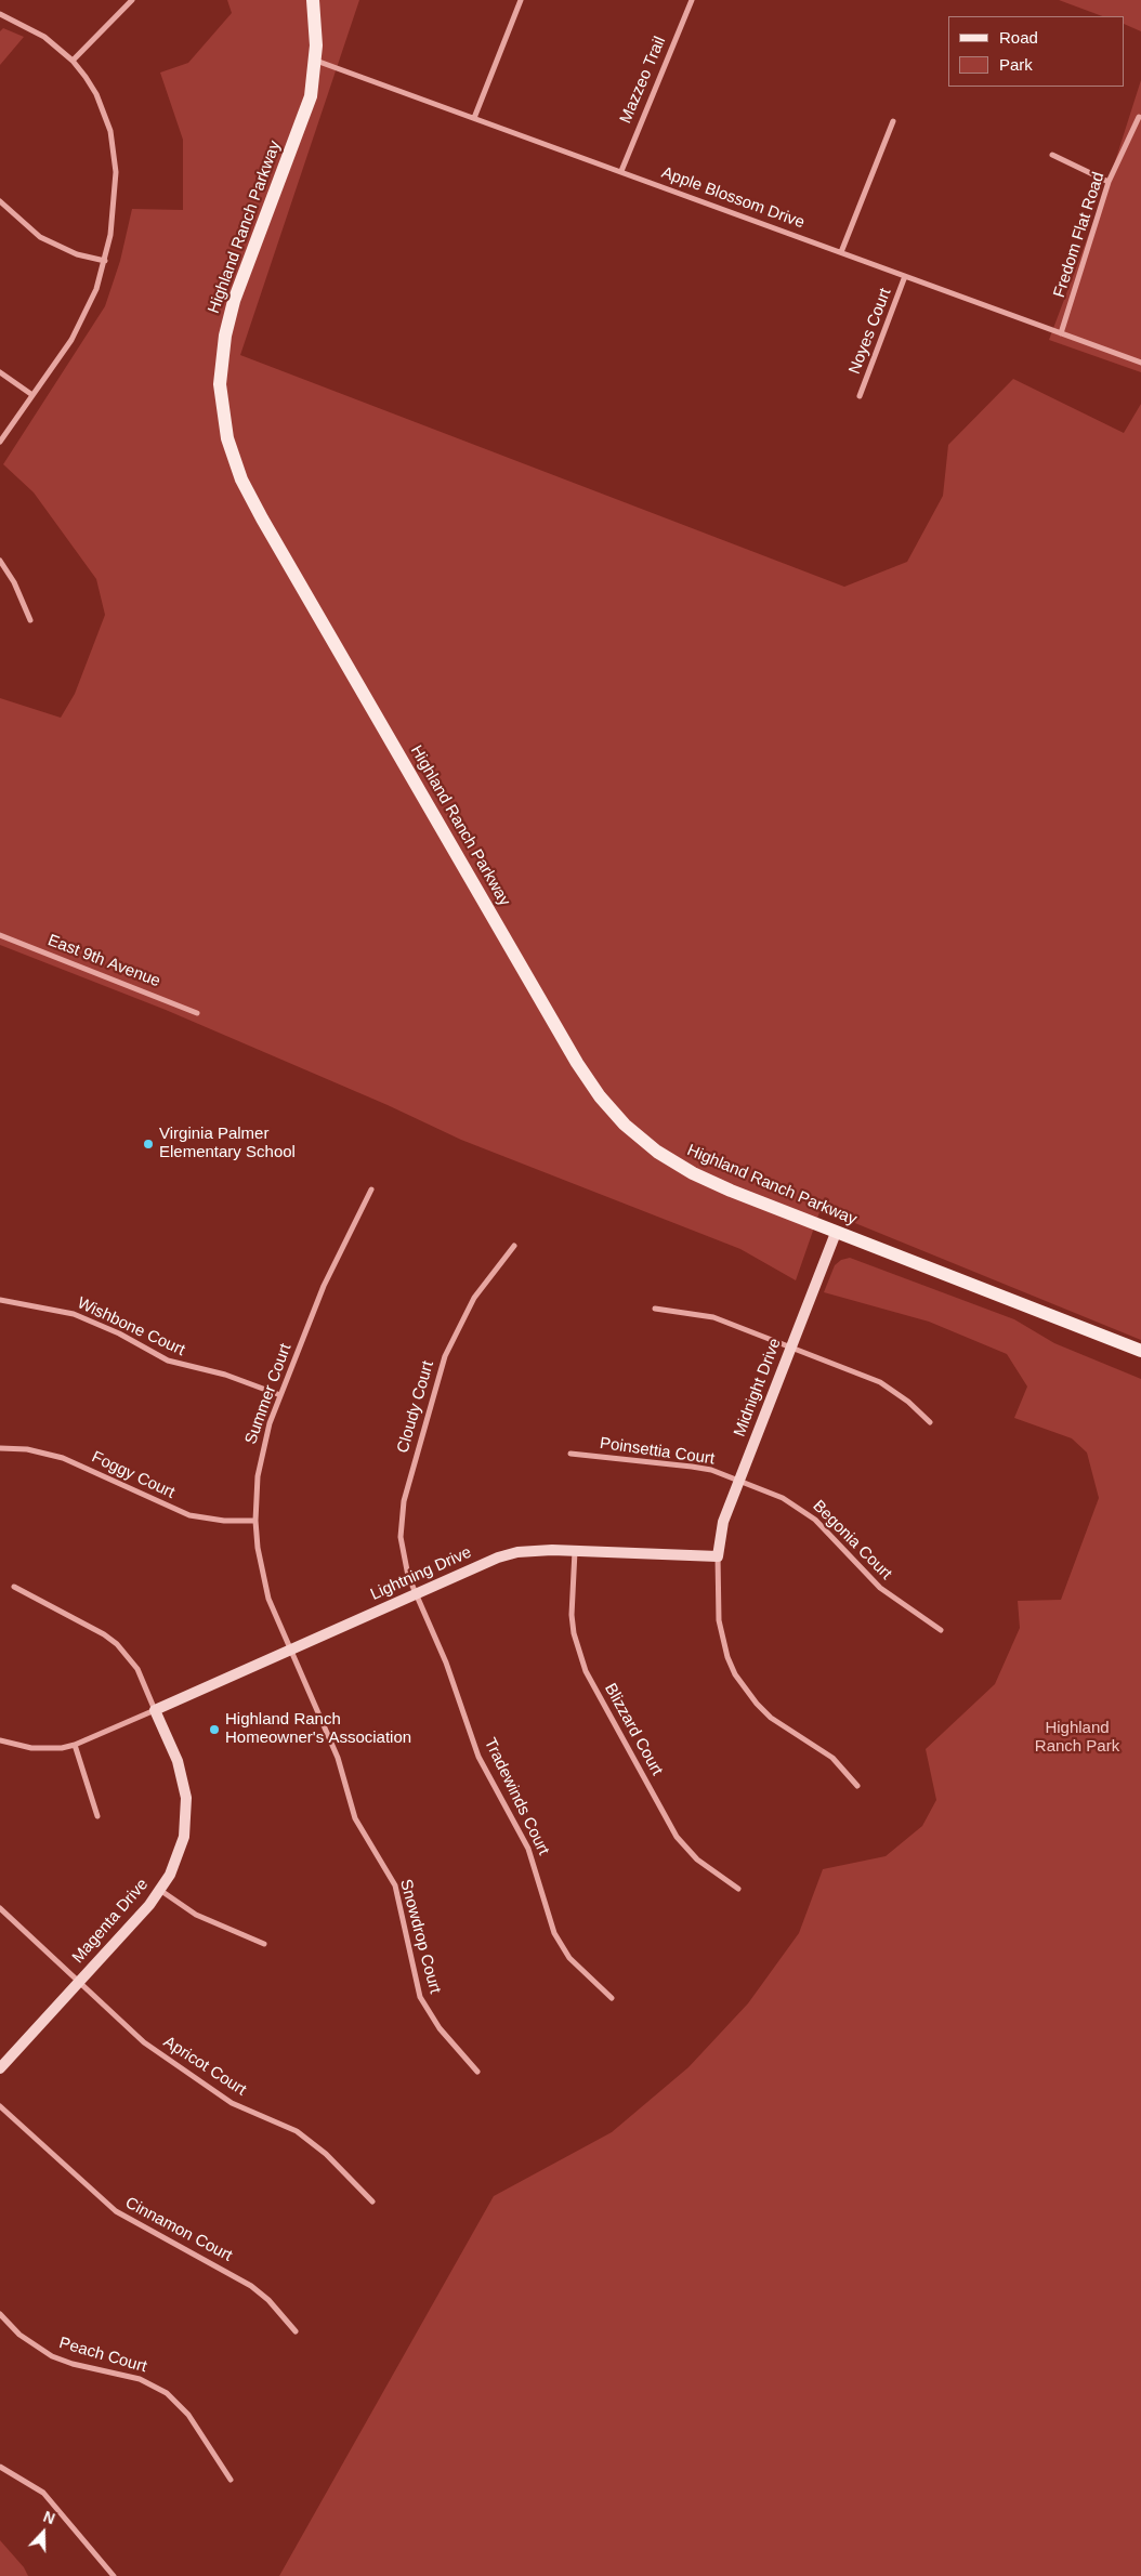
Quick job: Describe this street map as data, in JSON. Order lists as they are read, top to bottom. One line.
{"streets":{"main road":["Highland Ranch Parkway","Midnight Drive","Lightning Drive","Magenta Drive"],"street":["Mazzeo Trail","Apple Blossom Drive","Fredom Flat Road","Noyes Court","East 9th Avenue","Wishbone Court","Summer Court","Cloudy Court","Poinsettia Court","Foggy Court","Begonia Court","Blizzard Court","Tradewinds Court","Snowdrop Court","Apricot Court","Cinnamon Court","Peach Court"]},"crossings":[["Mazzeo Trail","Apple Blossom Drive"],["Apple Blossom Drive","Highland Ranch Parkway"],["Apple Blossom Drive","Fredom Flat Road"],["Apple Blossom Drive","Noyes Court"],["Highland Ranch Parkway","Midnight Drive"],["Wishbone Court","Summer Court"],["Midnight Drive","Poinsettia Court"],["Midnight Drive","Begonia Court"],["Midnight Drive","Lightning Drive"],["Summer Court","Foggy Court"],["Summer Court","Lightning Drive"],["Summer Court","Snowdrop Court"],["Cloudy Court","Lightning Drive"],["Cloudy Court","Tradewinds Court"],["Poinsettia Court","Begonia Court"],["Lightning Drive","Blizzard Court"],["Lightning Drive","Tradewinds Court"],["Lightning Drive","Magenta Drive"],["Lightning Drive","Snowdrop Court"],["Magenta Drive","Apricot Court"]],"parks":["Highland Ranch Park"],"places":["Virginia Palmer Elementary School","Highland Ranch Homeowner's Association"],"legend":["Road","Park"],"north":"top"}
